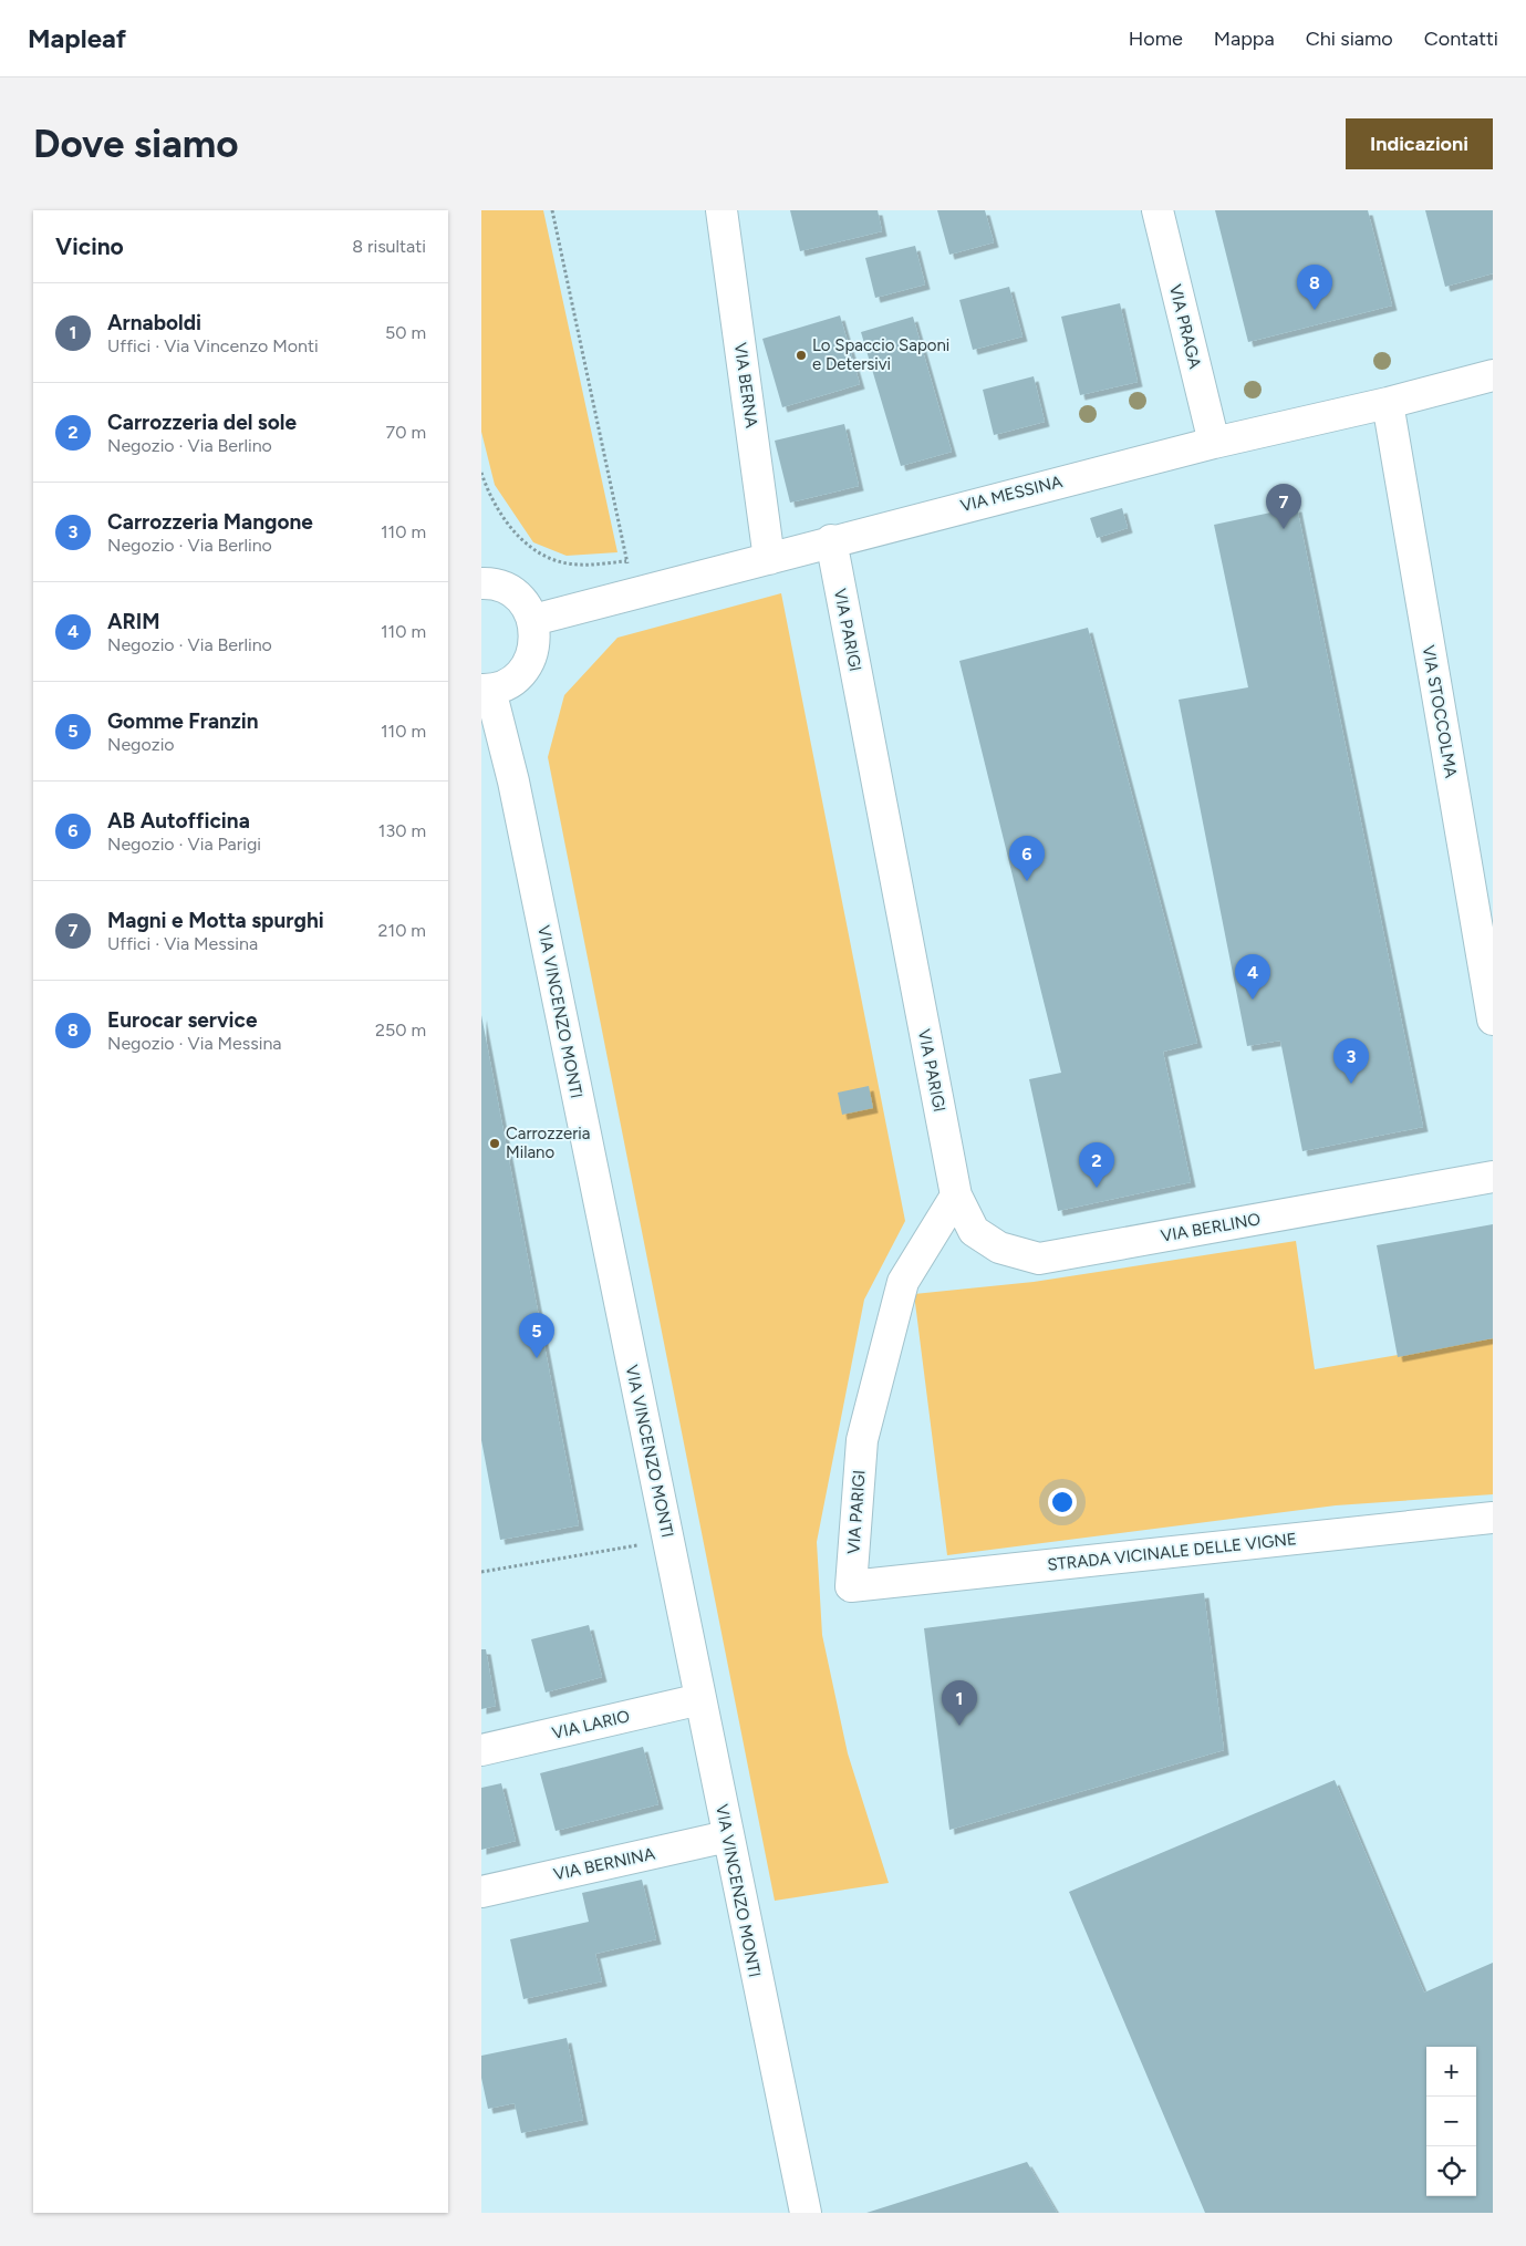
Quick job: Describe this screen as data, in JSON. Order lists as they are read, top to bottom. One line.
{"streets":{"street":["VIA PRAGA","VIA BERNA","VIA MESSINA","VIA PARIGI","VIA STOCCOLMA","VIA VINCENZO MONTI","VIA BERLINO","STRADA VICINALE DELLE VIGNE","VIA LARIO","VIA BERNINA"]},"crossings":[["VIA PRAGA","VIA MESSINA"],["VIA BERNA","VIA MESSINA"],["VIA MESSINA","VIA PARIGI"],["VIA MESSINA","VIA STOCCOLMA"],["VIA PARIGI","VIA BERLINO"],["VIA PARIGI","STRADA VICINALE DELLE VIGNE"],["VIA VINCENZO MONTI","VIA LARIO"],["VIA VINCENZO MONTI","VIA BERNINA"]],"places":["Lo Spaccio Saponi e Detersivi","Carrozzeria Milano"],"page":{"header":"Mapleaf","nav":["Home","Mappa","Chi siamo","Contatti"],"buttons":"Indicazioni","title":"Dove siamo","heading":["Vicino","8 risultati"],"pins":["8","7","6","4","3","2","5","1"],"list":[{"mark":"1","name":"Arnaboldi","note":"Uffici · Via Vincenzo Monti","value":"50 m"},{"mark":"2","name":"Carrozzeria del sole","note":"Negozio · Via Berlino","value":"70 m"},{"mark":"3","name":"Carrozzeria Mangone","note":"Negozio · Via Berlino","value":"110 m"},{"mark":"4","name":"ARIM","note":"Negozio · Via Berlino","value":"110 m"},{"mark":"5","name":"Gomme Franzin","note":"Negozio","value":"110 m"},{"mark":"6","name":"AB Autofficina","note":"Negozio · Via Parigi","value":"130 m"},{"mark":"7","name":"Magni e Motta spurghi","note":"Uffici · Via Messina","value":"210 m"},{"mark":"8","name":"Eurocar service","note":"Negozio · Via Messina","value":"250 m"}],"map_buttons":["+","−"]}}
